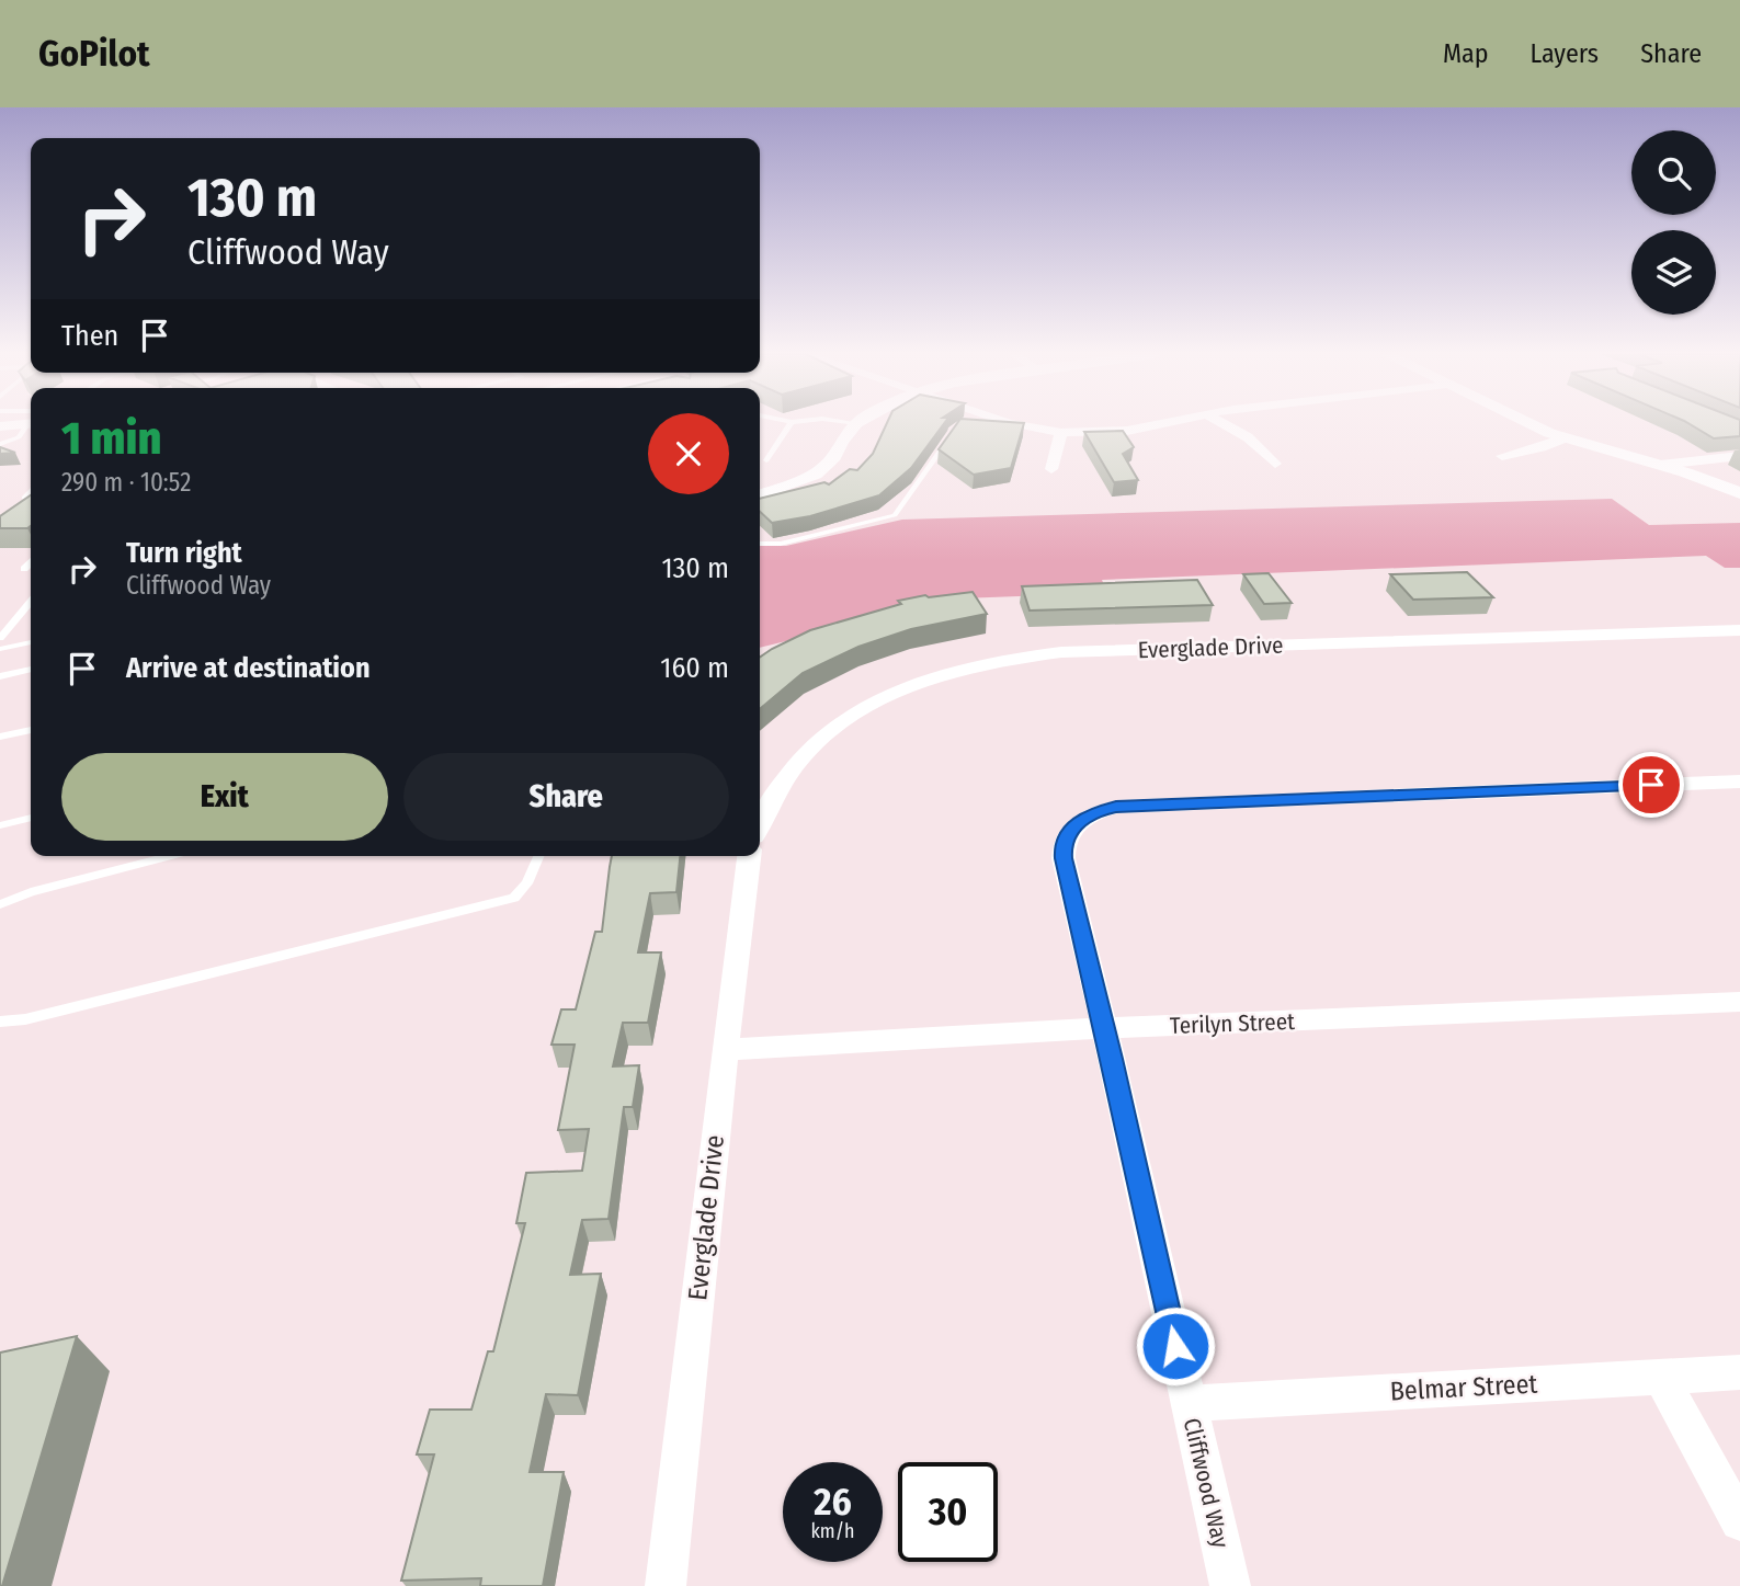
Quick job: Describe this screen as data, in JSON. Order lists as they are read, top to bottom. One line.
{"streets":{"street":["Everglade Drive","Terilyn Street","Belmar Street","Cliffwood Way"]},"crossings":[["Everglade Drive","Terilyn Street"],["Terilyn Street","Cliffwood Way"],["Belmar Street","Cliffwood Way"]],"page":{"header":"GoPilot","nav":["Map","Layers","Share"],"turn":["130 m","Cliffwood Way"],"then":"Then","heading":["1 min","290 m · 10:52"],"list":[{"name":"Turn right","note":"Cliffwood Way","value":"130 m"},{"name":"Arrive at destination","value":"160 m"}],"buttons":["Exit","Share"],"speed":"26 km/h","limit":"30"}}
